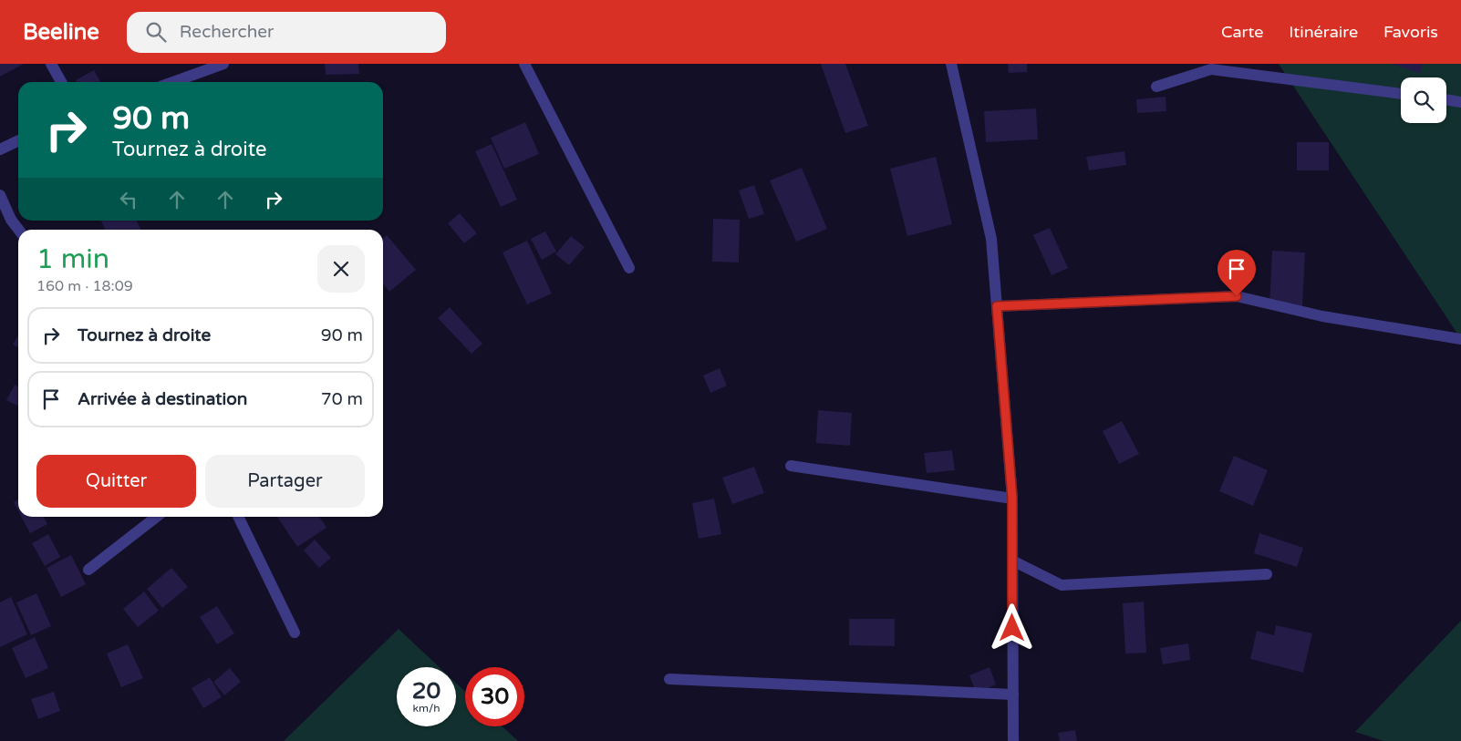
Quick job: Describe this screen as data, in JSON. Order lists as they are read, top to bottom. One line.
{"page":{"header":"Beeline","search":"Rechercher","nav":["Carte","Itinéraire","Favoris"],"turn":["90 m","Tournez à droite"],"heading":["1 min","160 m · 18:09"],"list":[{"name":"Tournez à droite","value":"90 m"},{"name":"Arrivée à destination","value":"70 m"}],"buttons":["Quitter","Partager"],"speed":"20 km/h","limit":"30"}}
